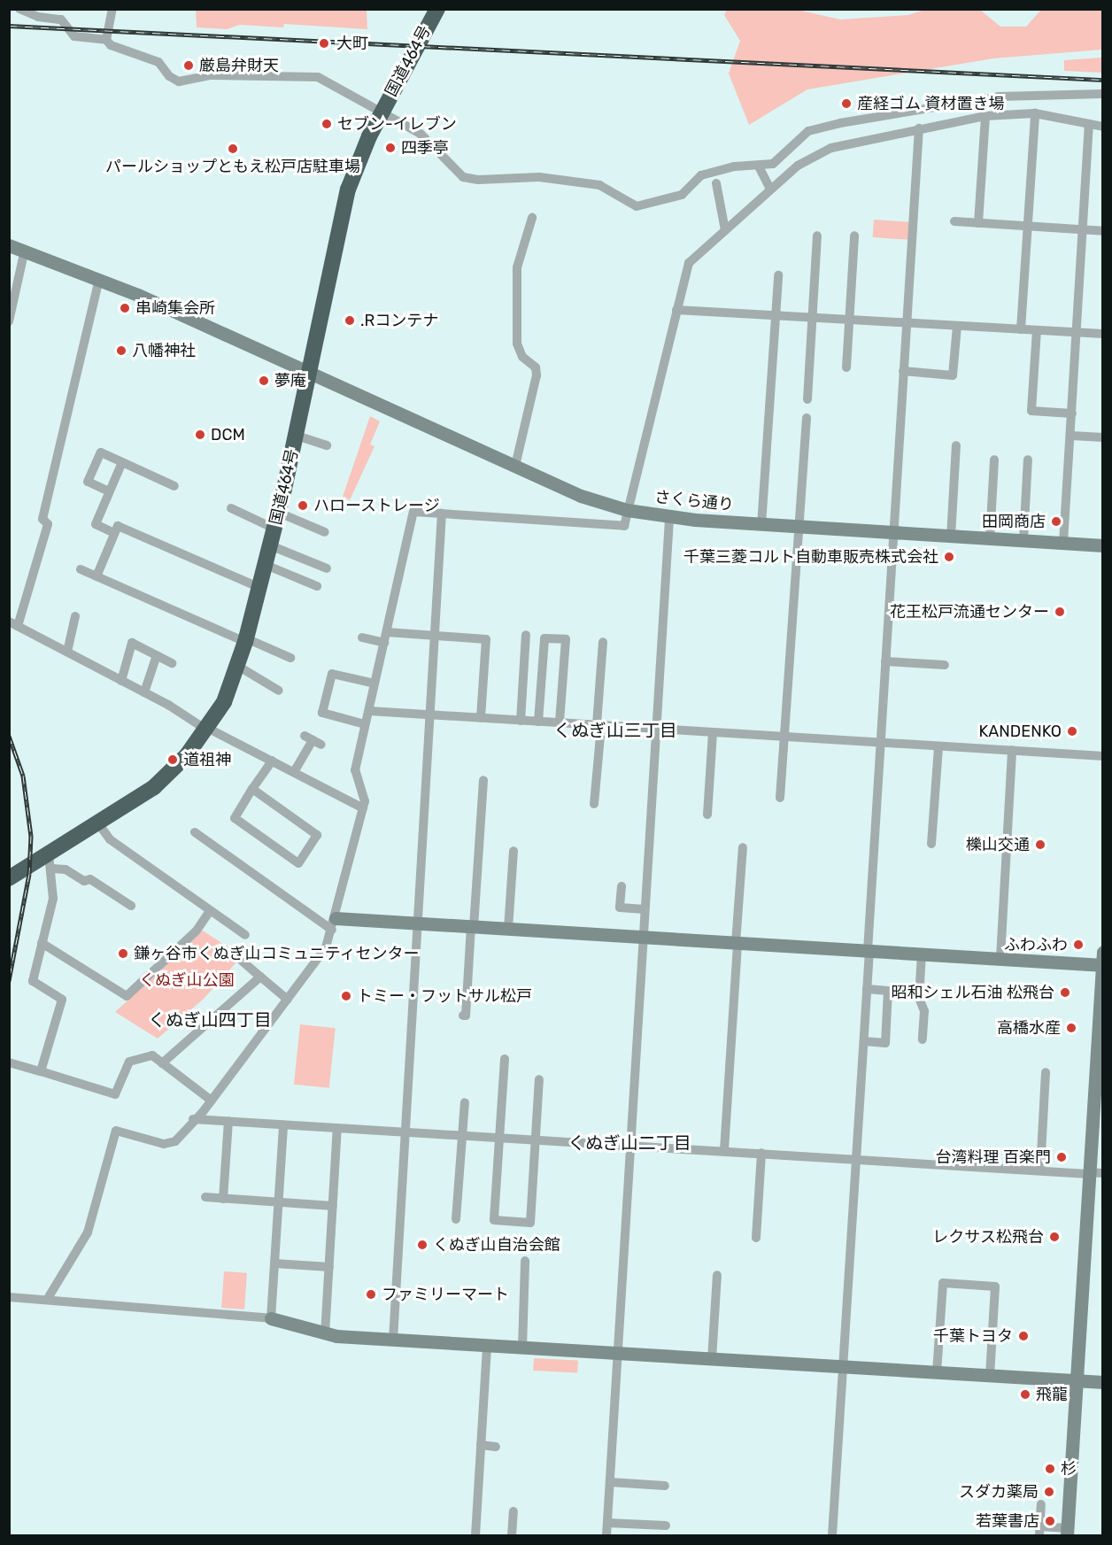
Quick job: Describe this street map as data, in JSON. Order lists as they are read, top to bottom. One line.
{"streets":{"highway":["国道464号"],"street":["さくら通り"]},"crossings":[["国道464号","さくら通り"]],"districts":["くぬぎ山三丁目","くぬぎ山四丁目","くぬぎ山二丁目"],"parks":["くぬぎ山公園"],"places":["大町","厳島弁財天","産経ゴム 資材置き場","セブン-イレブン","四季亭","パールショップともえ松戸店駐車場","串崎集会所",".Rコンテナ","八幡神社","夢庵","DCM","ハローストレージ","田岡商店","千葉三菱コルト自動車販売株式会社","花王松戸流通センター","KANDENKO","道祖神","櫟山交通","ふわふわ","鎌ヶ谷市くぬぎ山コミュニティセンター","昭和シェル石油 松飛台","トミー・フットサル松戸","高橋水産","台湾料理 百楽門","レクサス松飛台","くぬぎ山自治会館","ファミリーマート","千葉トヨタ","飛龍","杉","スダカ薬局","若葉書店"]}
